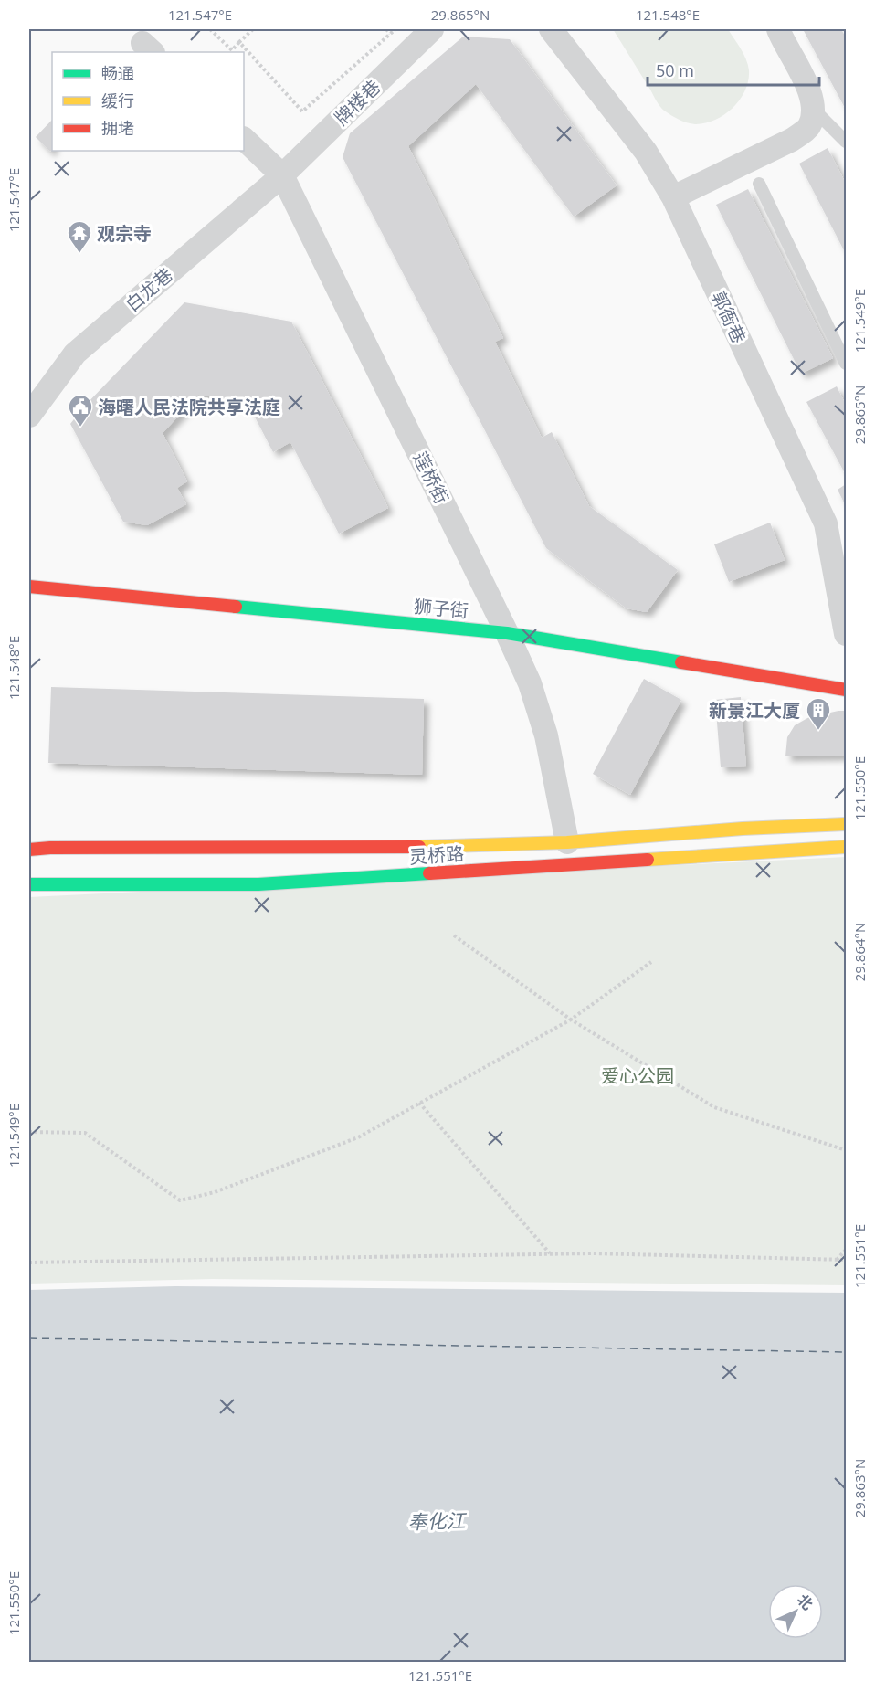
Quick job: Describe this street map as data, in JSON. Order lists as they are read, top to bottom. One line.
{"streets":{"main road":["狮子街","灵桥路"],"street":["牌楼巷","白龙巷","郭衙巷","莲桥街"]},"crossings":[["牌楼巷","白龙巷"],["牌楼巷","莲桥街"],["白龙巷","莲桥街"],["莲桥街","狮子街"],["莲桥街","灵桥路"]],"water":["奉化江"],"parks":["爱心公园"],"places":{"temple":["观宗寺"],"public building":["海曙人民法院共享法庭"],"building":["新景江大厦"]},"legend":["畅通","缓行","拥堵"],"scale_bar":"50 m","north":"top right","coordinates":["121.547°E","29.865°N","121.548°E","121.549°E","121.550°E","29.864°N","121.551°E","29.863°N"]}
